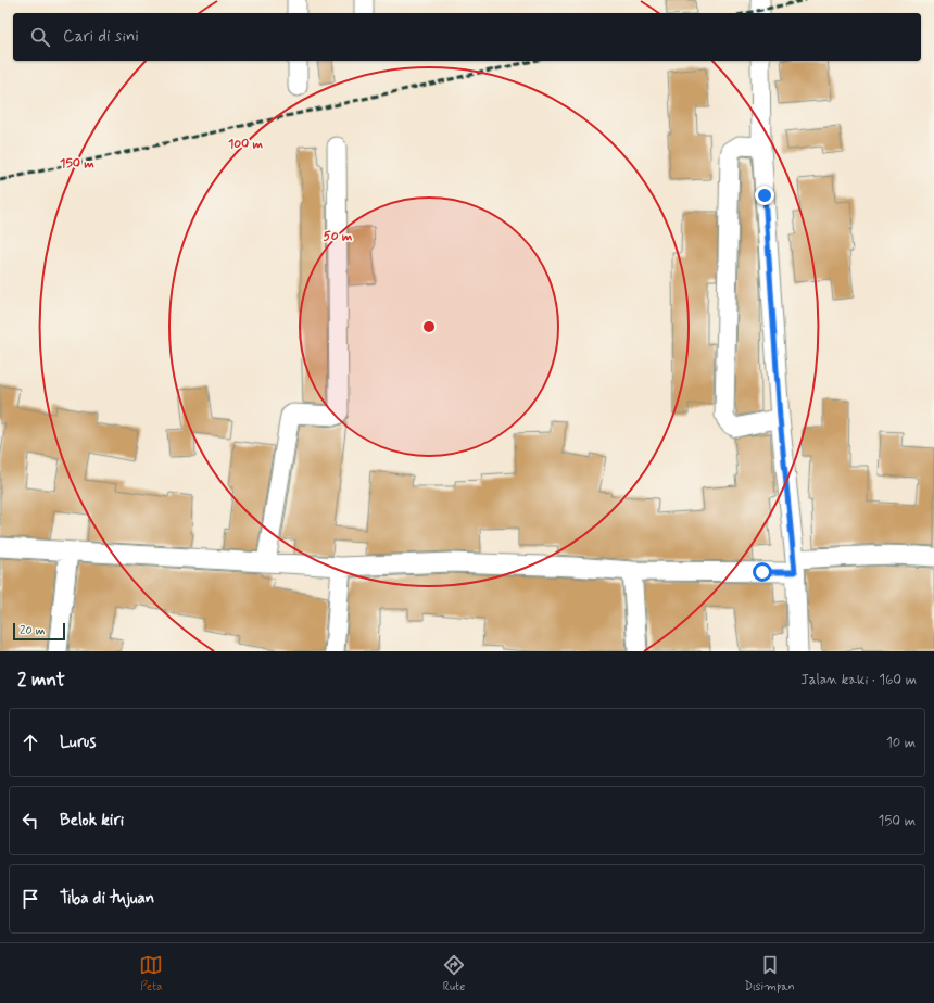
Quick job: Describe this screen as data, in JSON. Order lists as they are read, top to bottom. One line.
{"scale_bar":"20 m","page":{"search":"Cari di sini","scale":"20 m","heading":["2 mnt","Jalan kaki · 160 m"],"list":[["Lurus","10 m"],["Belok kiri","150 m"],"Tiba di tujuan"],"nav":["Peta","Rute","Disimpan"]},"rings":["100 m","150 m","50 m"]}
